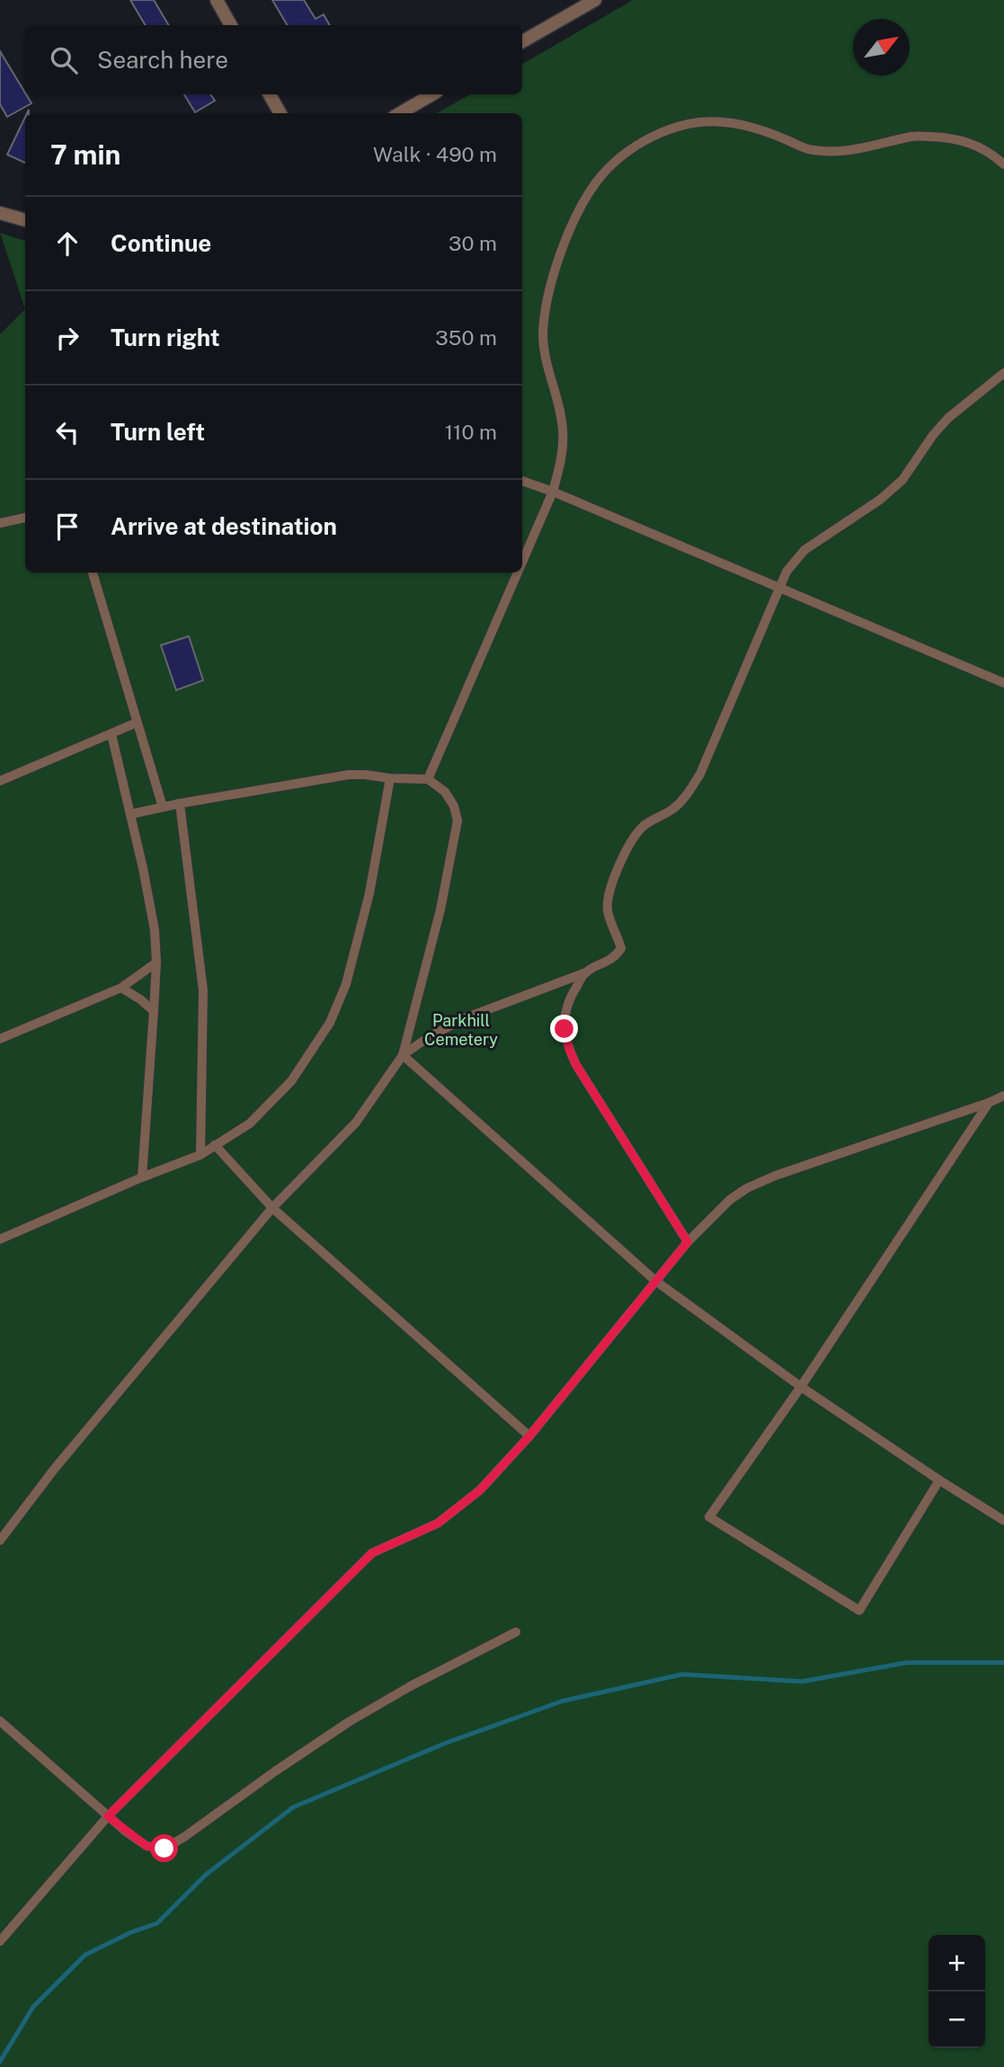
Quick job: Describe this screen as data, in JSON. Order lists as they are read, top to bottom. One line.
{"parks":["Parkhill Cemetery"],"north":"top right","page":{"search":"Search here","heading":["7 min","Walk · 490 m"],"list":[["Continue","30 m"],["Turn right","350 m"],["Turn left","110 m"],"Arrive at destination"],"map_buttons":["+","−"]}}
